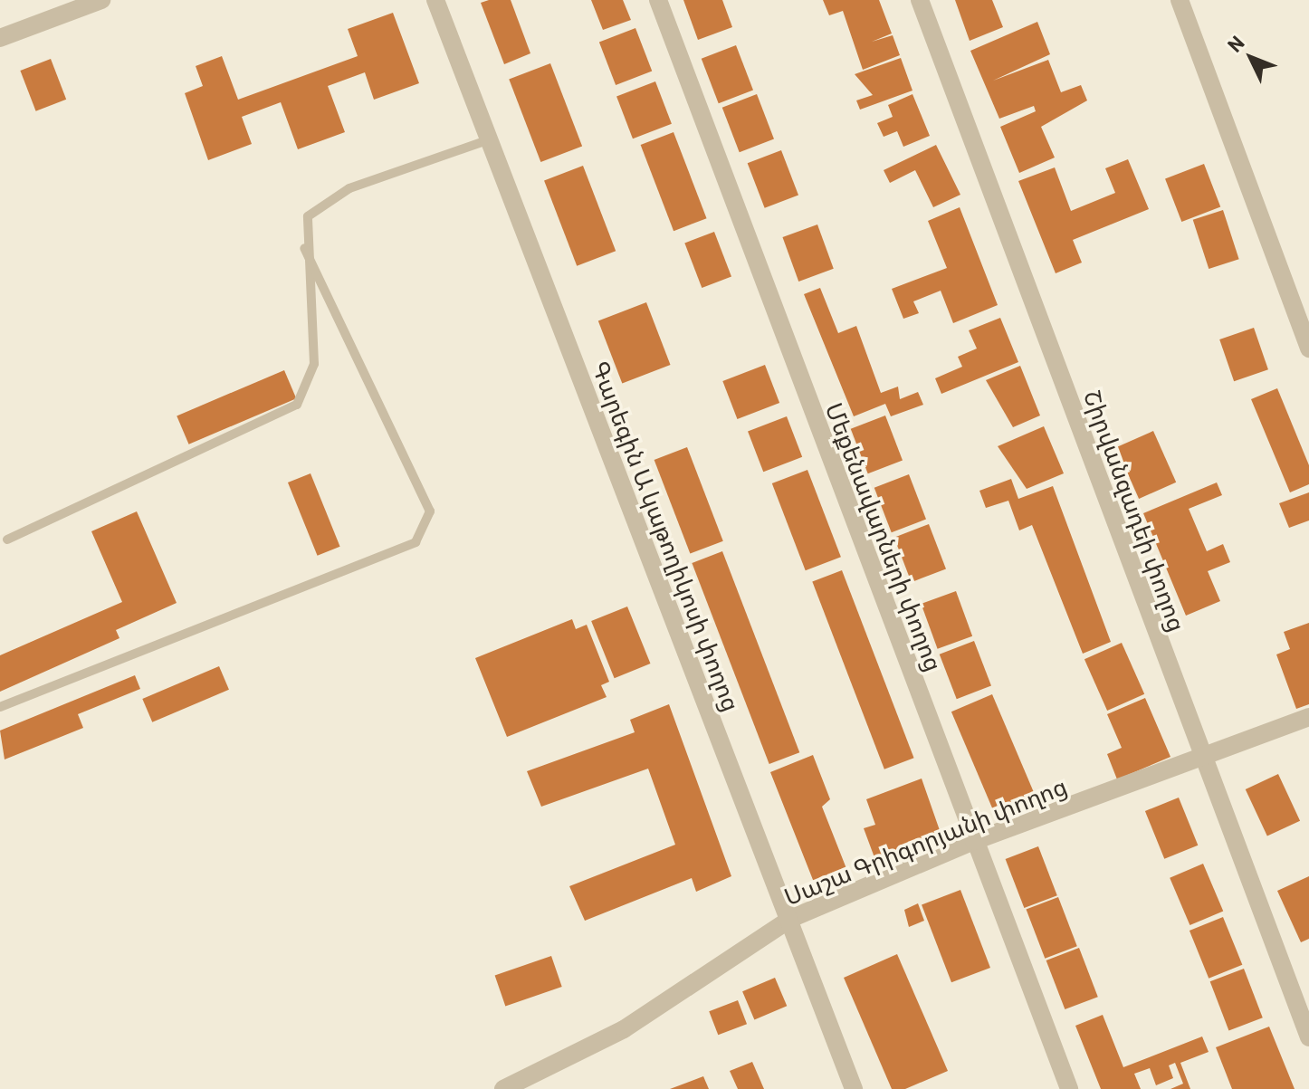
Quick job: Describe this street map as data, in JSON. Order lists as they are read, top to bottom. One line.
{"streets":{"street":["Շիրվանզադեի փողոց","Գարեգին Ա կաթողիկոսի փողոց","Մեքենավարների փողոց","Սաշա Գրիգորյանի փողոց"]},"crossings":[["Շիրվանզադեի փողոց","Սաշա Գրիգորյանի փողոց"],["Գարեգին Ա կաթողիկոսի փողոց","Սաշա Գրիգորյանի փողոց"],["Մեքենավարների փողոց","Սաշա Գրիգորյանի փողոց"]],"north":"top left"}
